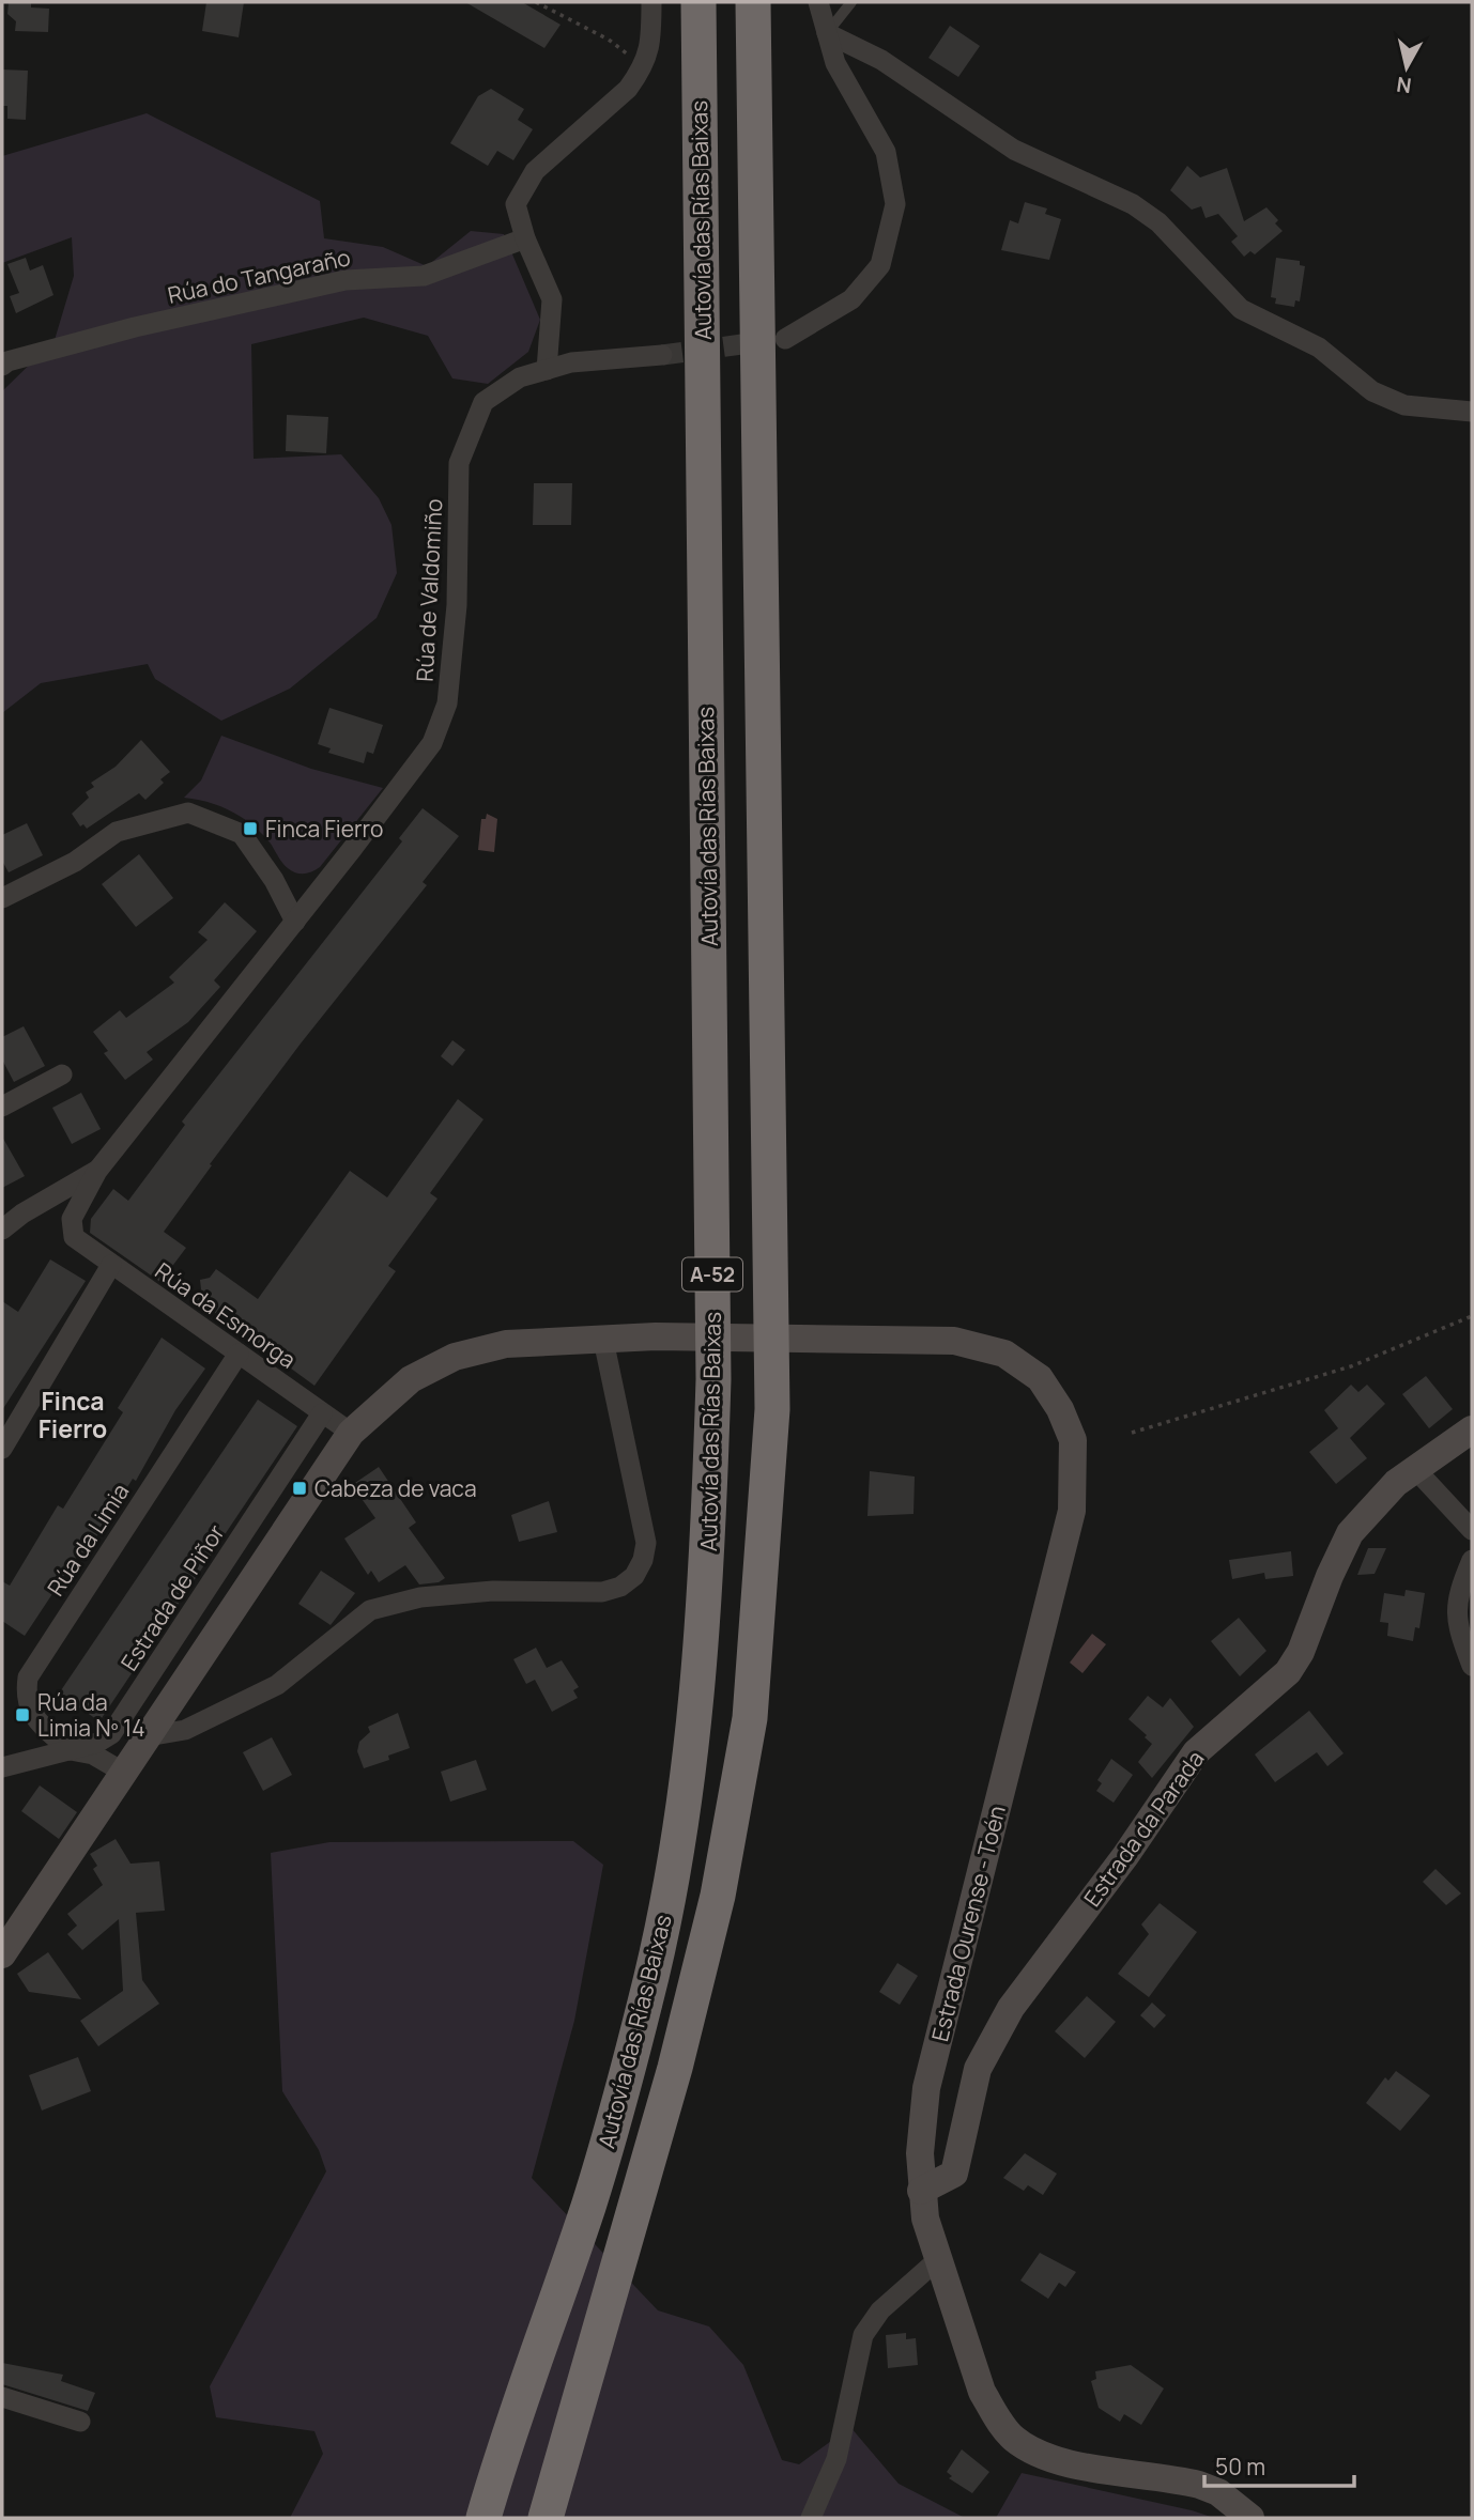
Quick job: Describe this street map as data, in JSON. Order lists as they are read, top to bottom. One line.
{"streets":{"highway":["Autovía das Rías Baixas","A-52"],"street":["Rúa do Tangaraño","Rúa de Valdomiño","Rúa da Esmorga","Rúa da Limia","Estrada de Piñor","Estrada da Parada","Estrada Ourense - Toén"]},"crossings":[["Rúa de Valdomiño","Rúa da Esmorga"],["Rúa da Esmorga","Rúa da Limia"],["Rúa da Esmorga","Estrada de Piñor"],["Rúa da Limia","Estrada de Piñor"],["Estrada da Parada","Estrada Ourense - Toén"]],"districts":["Finca Fierro"],"places":{"transit":["Finca Fierro","Cabeza de vaca","Rúa da Limia Nº 14"]},"scale_bar":"50 m","north":"bottom"}
